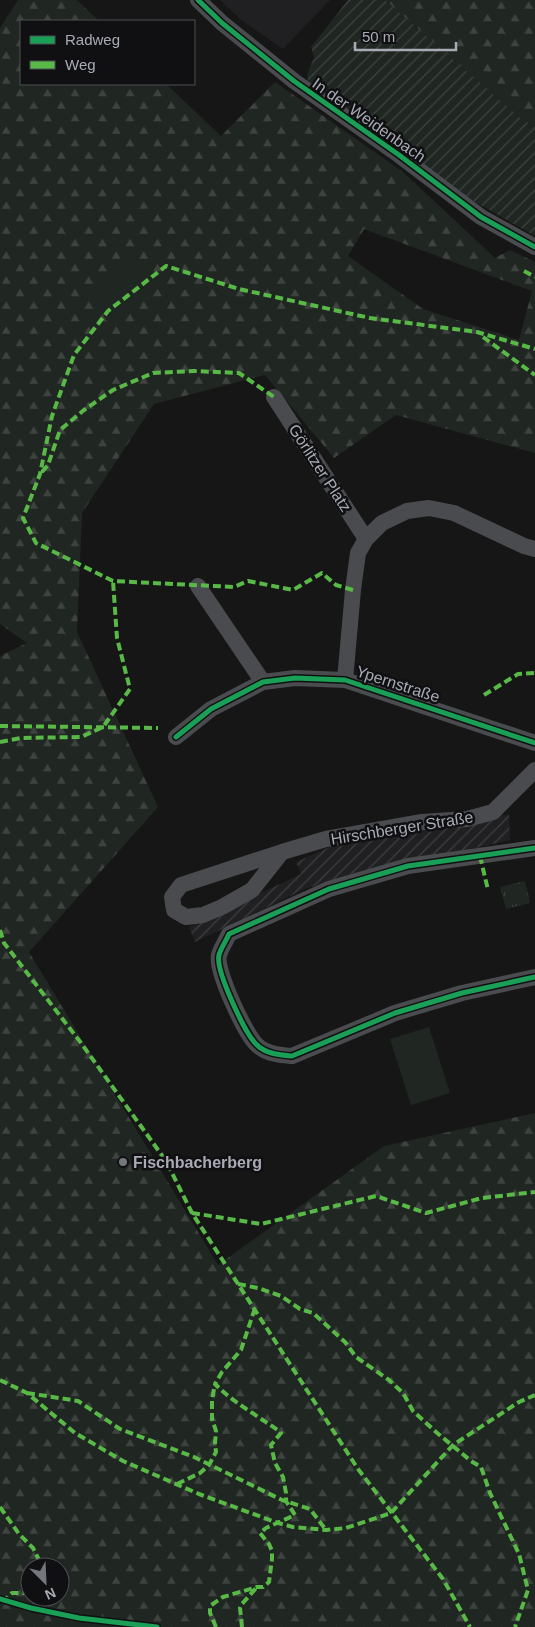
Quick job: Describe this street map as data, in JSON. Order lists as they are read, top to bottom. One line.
{"streets":{"street":["In der Weidenbach","Görlitzer Platz","Ypernstraße","Hirschberger Straße"]},"places":["Fischbacherberg"],"legend":["Radweg","Weg"],"scale_bar":"50 m","north":"bottom right"}
